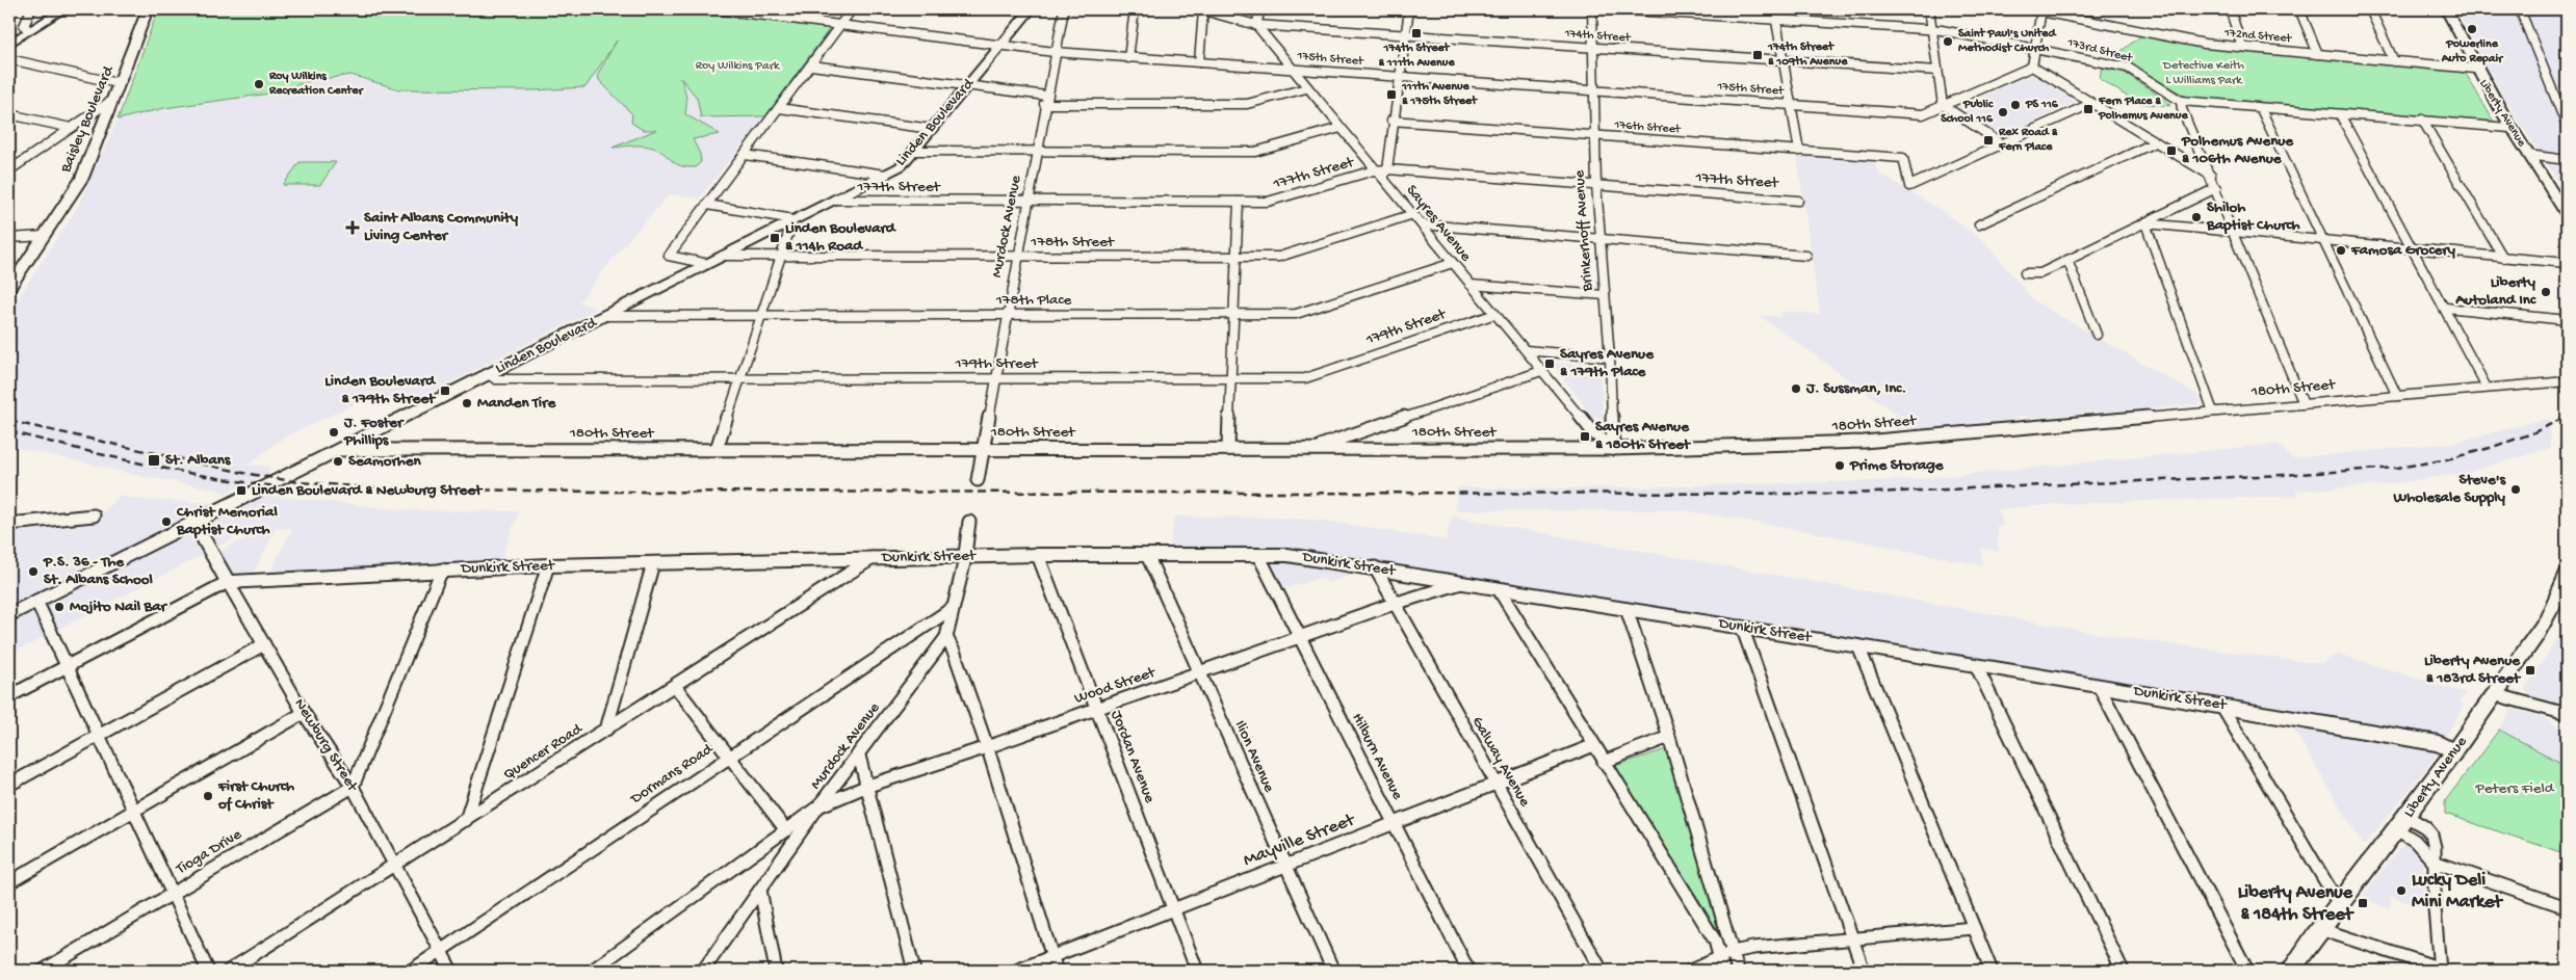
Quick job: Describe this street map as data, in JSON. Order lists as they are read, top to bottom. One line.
{"streets":{"main road":["Liberty Avenue","Baisley Boulevard","Linden Boulevard","Dunkirk Street","Newburg Street"],"street":["174th Street","172nd Street","173rd Street","175th Street","176th Street","177th Street","Sayres Avenue","Murdock Avenue","Brinkerhoff Avenue","178th Street","178th Place","179th Street","180th Street","Wood Street","Quencer Road","Jordan Avenue","Ilion Avenue","Hilburn Avenue","Galway Avenue","Dormans Road","Mayville Street","Tioga Drive"]},"crossings":[["174th Street","Brinkerhoff Avenue"],["172nd Street","Liberty Avenue"],["173rd Street","Liberty Avenue"],["175th Street","Linden Boulevard"],["175th Street","Murdock Avenue"],["175th Street","Brinkerhoff Avenue"],["Liberty Avenue","Dunkirk Street"],["Linden Boulevard","177th Street"],["Linden Boulevard","178th Street"],["Linden Boulevard","178th Place"],["Linden Boulevard","179th Street"],["Linden Boulevard","180th Street"],["Linden Boulevard","Newburg Street"],["176th Street","Brinkerhoff Avenue"],["177th Street","Sayres Avenue"],["177th Street","Murdock Avenue"],["177th Street","Brinkerhoff Avenue"],["Sayres Avenue","Brinkerhoff Avenue"],["Sayres Avenue","178th Street"],["Sayres Avenue","178th Place"],["Sayres Avenue","179th Street"],["Sayres Avenue","180th Street"],["Murdock Avenue","178th Street"],["Murdock Avenue","178th Place"],["Murdock Avenue","179th Street"],["Murdock Avenue","180th Street"],["Murdock Avenue","Dunkirk Street"],["Murdock Avenue","Wood Street"],["Murdock Avenue","Dormans Road"],["Brinkerhoff Avenue","180th Street"],["Dunkirk Street","Wood Street"],["Dunkirk Street","Newburg Street"],["Dunkirk Street","Quencer Road"],["Dunkirk Street","Jordan Avenue"],["Dunkirk Street","Ilion Avenue"],["Dunkirk Street","Hilburn Avenue"],["Dunkirk Street","Galway Avenue"],["Wood Street","Jordan Avenue"],["Wood Street","Ilion Avenue"],["Wood Street","Hilburn Avenue"],["Wood Street","Galway Avenue"],["Newburg Street","Quencer Road"],["Newburg Street","Dormans Road"],["Newburg Street","Tioga Drive"],["Jordan Avenue","Mayville Street"],["Ilion Avenue","Mayville Street"],["Hilburn Avenue","Mayville Street"],["Galway Avenue","Mayville Street"]],"parks":["Roy Wilkins Park","Detective Keith L Williams Park","Peters Field"],"places":{"other":["Powerline Auto Repair","Saint Paul's United Methodist Church","Roy Wilkins Recreation Center","PS 116","Public School 116","Shiloh Baptist Church","Famosa Grocery","Liberty Autoland Inc","J. Sussman, Inc.","Manden Tire","J. Foster Phillips","Seamorhen","Prime Storage","Steve's Wholesale Supply","Christ Memorial Baptist Church","P.S. 36 - The St. Albans School","Mojito Nail Bar","First Church of Christ","Lucky Deli Mini Market"],"transit":["174th Street & 111th Avenue","174th Street & 109th Avenue","111th Avenue & 175th Street","Fern Place & Polhemus Avenue","Rex Road & Fern Place","Polhemus Avenue & 106th Avenue","Linden Boulevard & 114h Road","Sayres Avenue & 179th Place","Linden Boulevard & 179th Street","Sayres Avenue & 180th Street","St. Albans","Linden Boulevard & Newburg Street","Liberty Avenue & 183rd Street","Liberty Avenue & 184th Street"],"health":["Saint Albans Community Living Center"]}}
